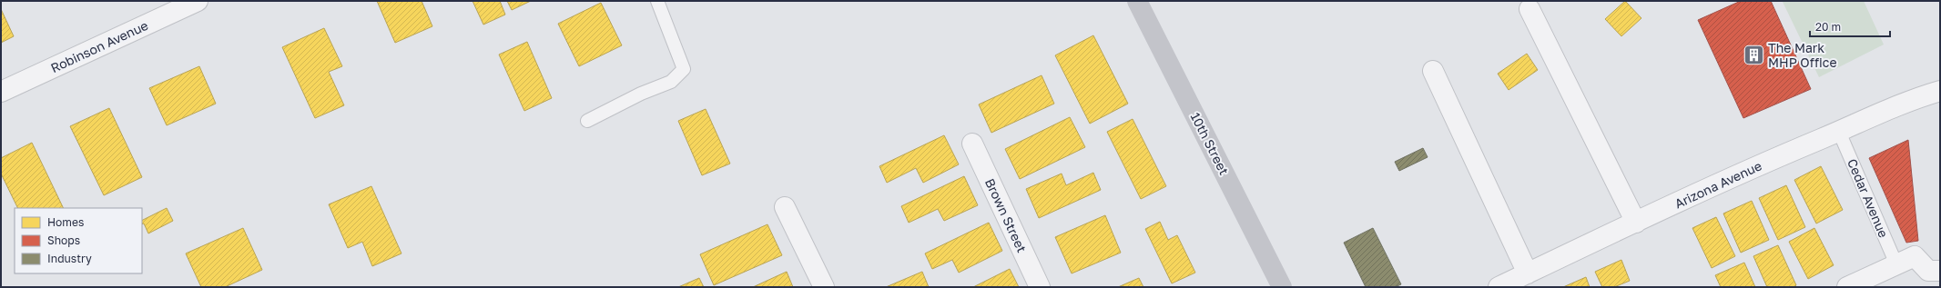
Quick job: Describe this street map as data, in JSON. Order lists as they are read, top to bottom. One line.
{"streets":{"street":["Robinson Avenue","10th Street","Arizona Avenue","Brown Street"],"lane":["Cedar Avenue"]},"crossings":[["Arizona Avenue","Cedar Avenue"]],"places":{"building":["The Mark MHP Office"]},"legend":["Homes","Shops","Industry"],"scale_bar":"20 m"}
